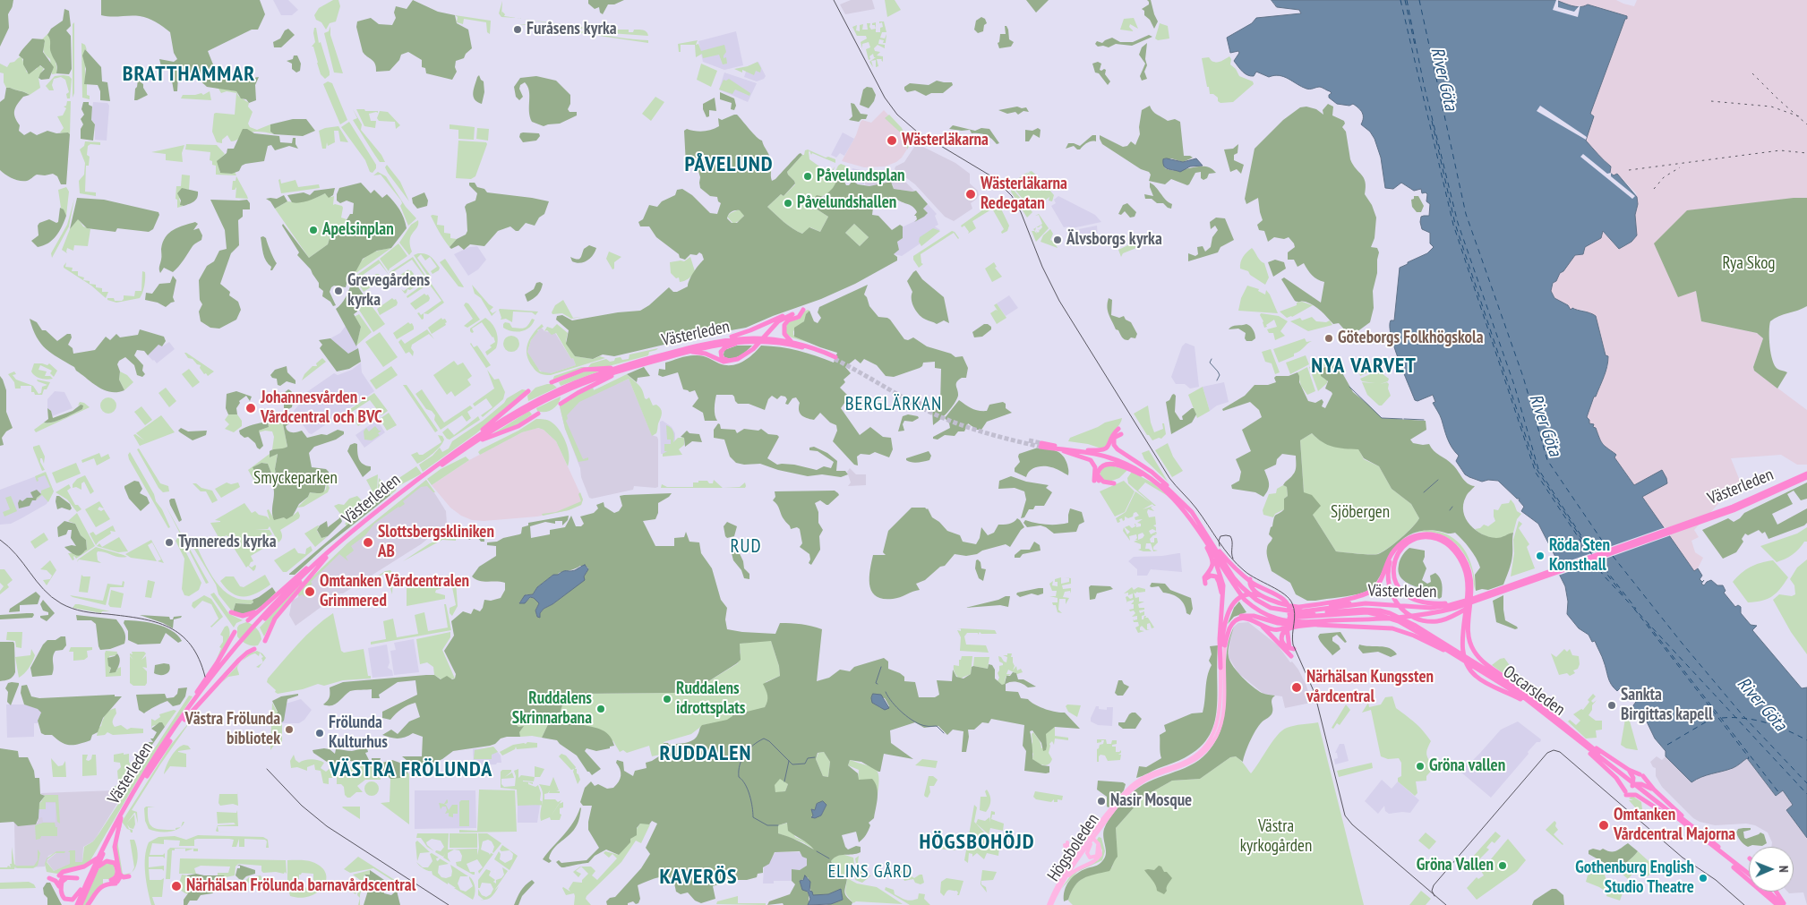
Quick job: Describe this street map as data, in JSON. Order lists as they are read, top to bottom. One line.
{"streets":{"highway":["Västerleden","Oscarsleden"],"main road":["Högsboleden"]},"crossings":[["Västerleden","Oscarsleden"]],"districts":["BRATTHAMMAR","PÅVELUND","NYA VARVET","BERGLÄRKAN","RUD","RUDDALEN","VÄSTRA FRÖLUNDA","HÖGSBOHÖJD","ELINS GÅRD","KAVERÖS"],"water":["River Göta"],"parks":["Rya Skog","Smyckeparken","Sjöbergen","Västra kyrkogården"],"places":["Furåsens kyrka","Wästerläkarna","Påvelundsplan","Wästerläkarna Redegatan","Påvelundshallen","Apelsinplan","Älvsborgs kyrka","Grevegårdens kyrka","Göteborgs Folkhögskola","Johannesvården - Vårdcentral och BVC","Tynnereds kyrka","Slottsbergskliniken AB","Röda Sten Konsthall","Omtanken Vårdcentralen Grimmered","Närhälsan Kungssten vårdcentral","Ruddalens idrottsplats","Sankta Birgittas kapell","Ruddalens Skrinnarbana","Västra Frölunda bibliotek","Frölunda Kulturhus","Gröna vallen","Nasir Mosque","Omtanken Vårdcentral Majorna","Gröna Vallen","Gothenburg English Studio Theatre","Närhälsan Frölunda barnavårdscentral"],"north":"right"}
